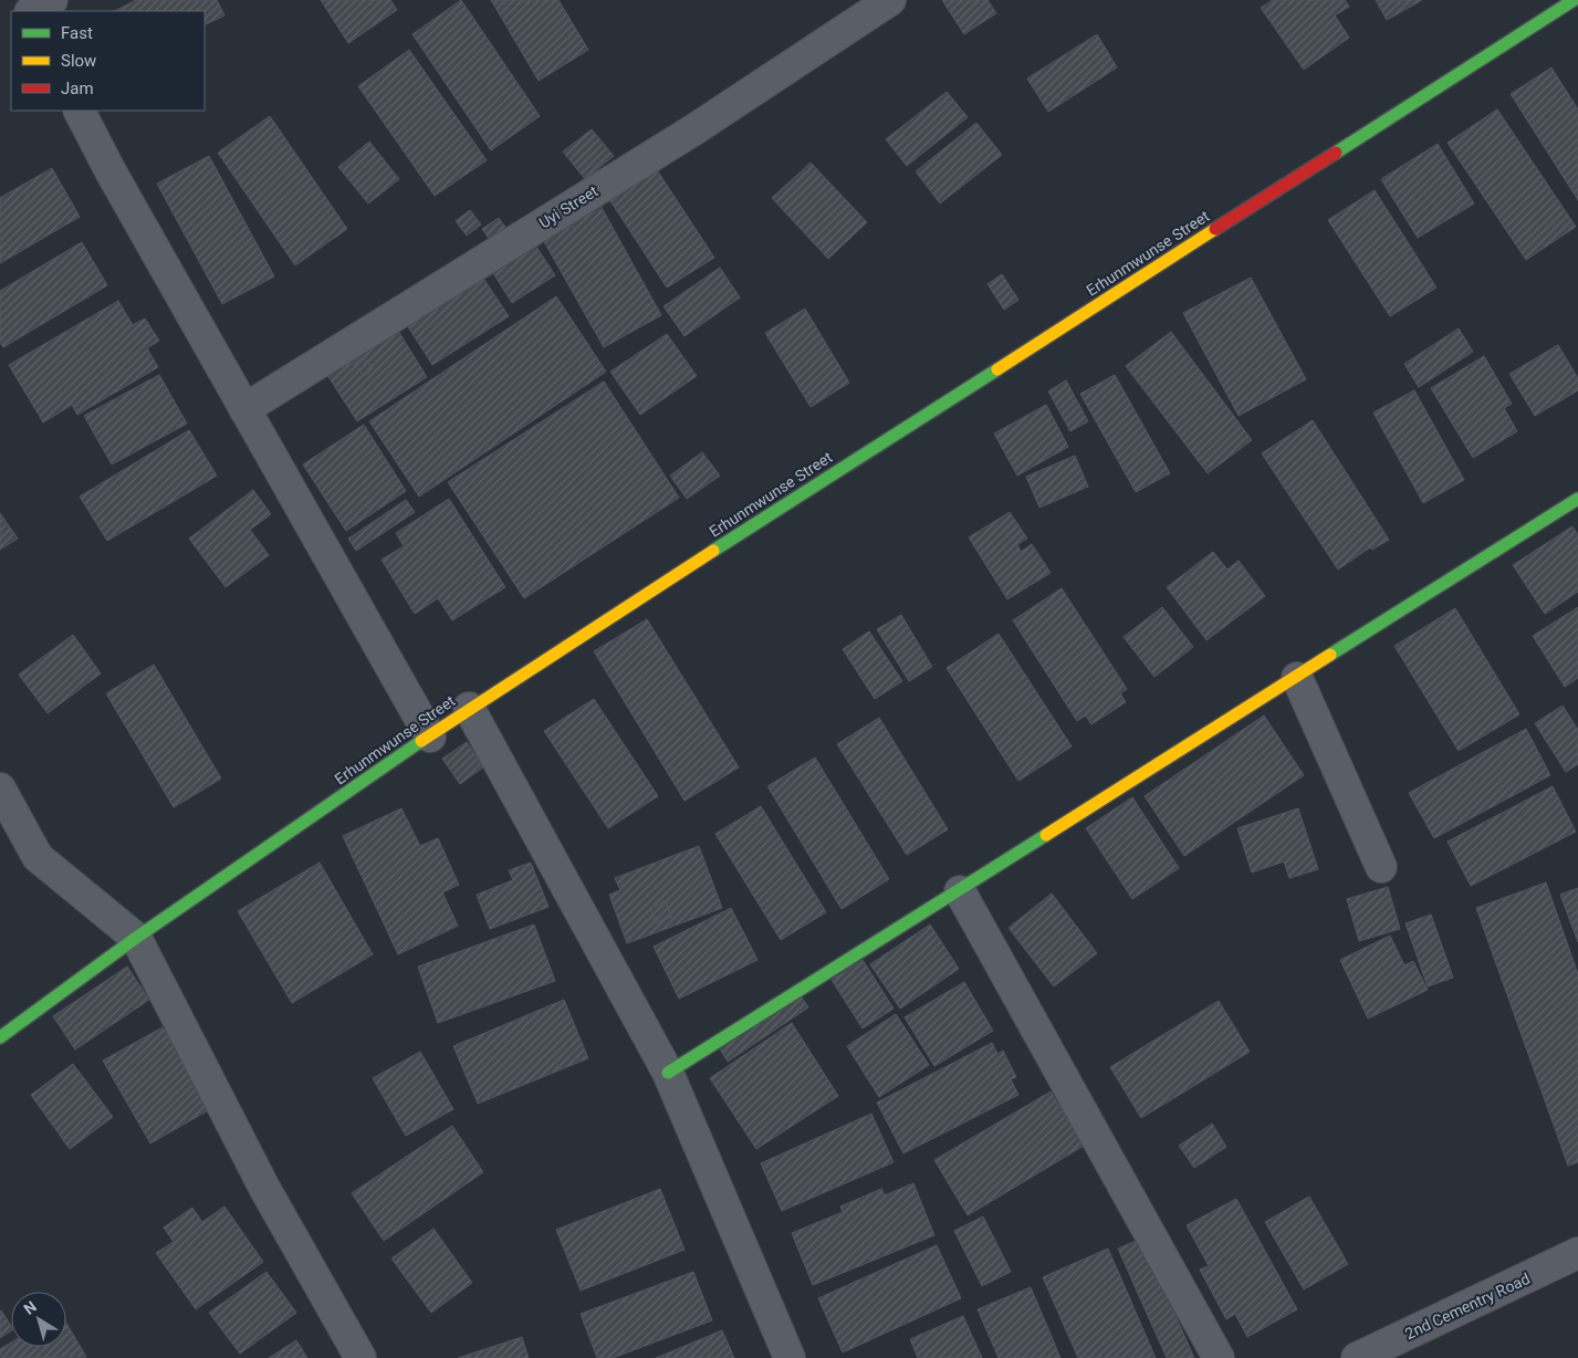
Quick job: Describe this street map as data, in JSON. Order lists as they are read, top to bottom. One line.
{"streets":{"street":["Uyi Street","Erhunmwunse Street","2nd Cementry Road"]},"legend":["Fast","Slow","Jam"],"north":"top left"}
